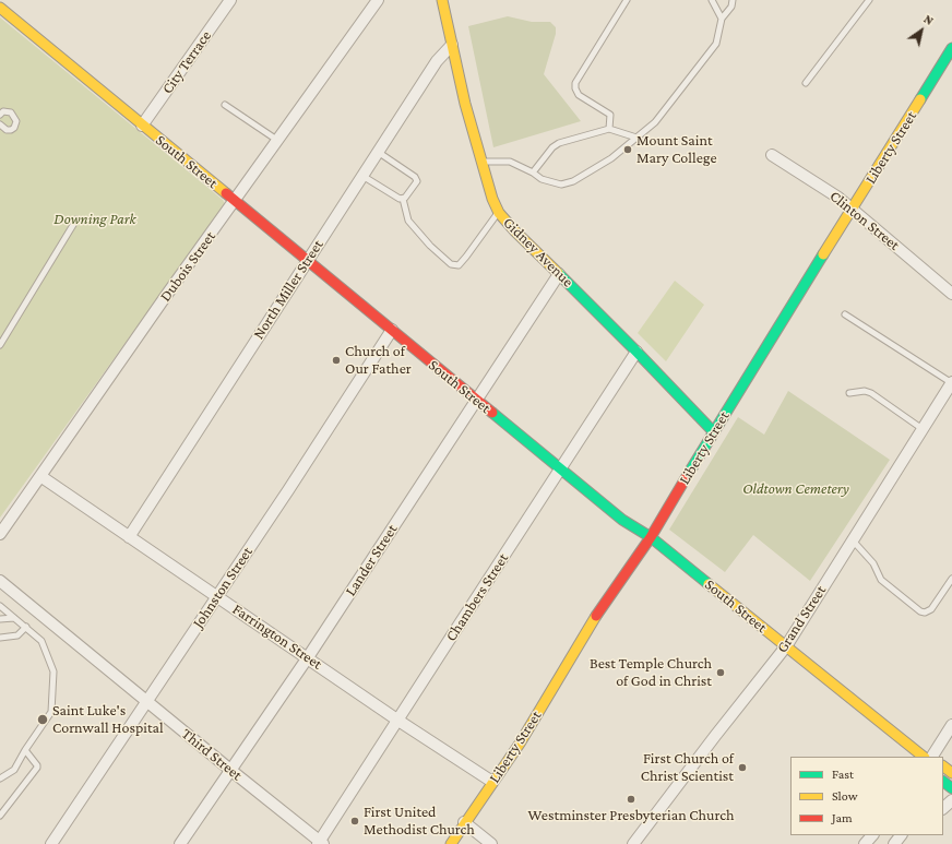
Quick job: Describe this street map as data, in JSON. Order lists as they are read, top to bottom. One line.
{"streets":{"street":["City Terrace","Liberty Street","South Street","Clinton Street","Gidney Avenue","Dubois Street","North Miller Street","Lander Street","Johnston Street","Chambers Street","Grand Street","Farrington Street","Third Street"]},"crossings":[["City Terrace","South Street"],["Liberty Street","South Street"],["Liberty Street","Clinton Street"],["Liberty Street","Gidney Avenue"],["Liberty Street","Farrington Street"],["South Street","Dubois Street"],["South Street","North Miller Street"],["South Street","Lander Street"],["South Street","Johnston Street"],["South Street","Chambers Street"],["South Street","Grand Street"],["Gidney Avenue","North Miller Street"],["Gidney Avenue","Lander Street"],["Gidney Avenue","Chambers Street"],["Dubois Street","Farrington Street"],["North Miller Street","Farrington Street"],["Lander Street","Farrington Street"],["Lander Street","Third Street"],["Johnston Street","Farrington Street"],["Johnston Street","Third Street"],["Chambers Street","Farrington Street"],["Chambers Street","Third Street"]],"parks":["Downing Park","Oldtown Cemetery"],"places":["Mount Saint Mary College","Church of Our Father","Best Temple Church of God in Christ","Saint Luke's Cornwall Hospital","First Church of Christ Scientist","Westminster Presbyterian Church","First United Methodist Church"],"legend":["Fast","Slow","Jam"],"north":"top right"}
